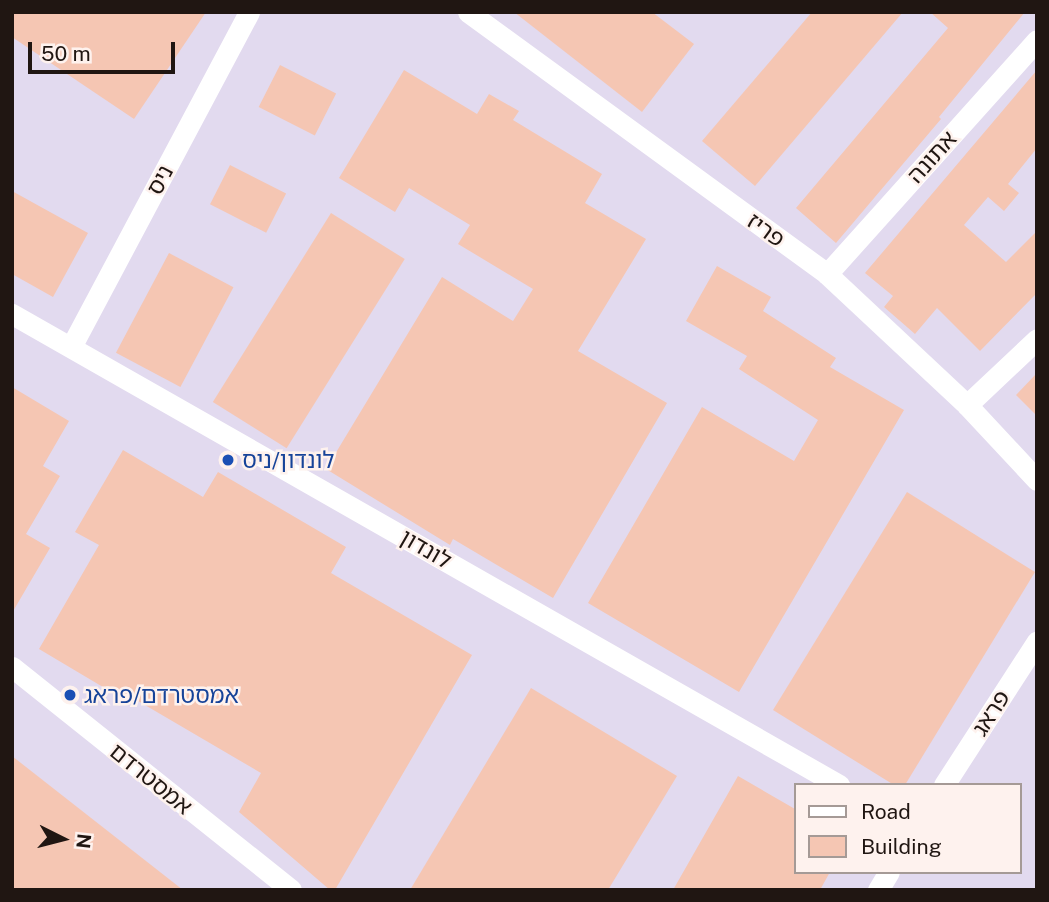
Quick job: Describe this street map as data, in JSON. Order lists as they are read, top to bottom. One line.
{"streets":{"street":["אתונה","ניס","פריז","לונדון","פראג","אמסטרדם"]},"crossings":[["אתונה","פריז"],["ניס","לונדון"]],"places":["לונדון/ניס","אמסטרדם/פראג"],"legend":["Road","Building"],"scale_bar":"50 m","north":"right"}
